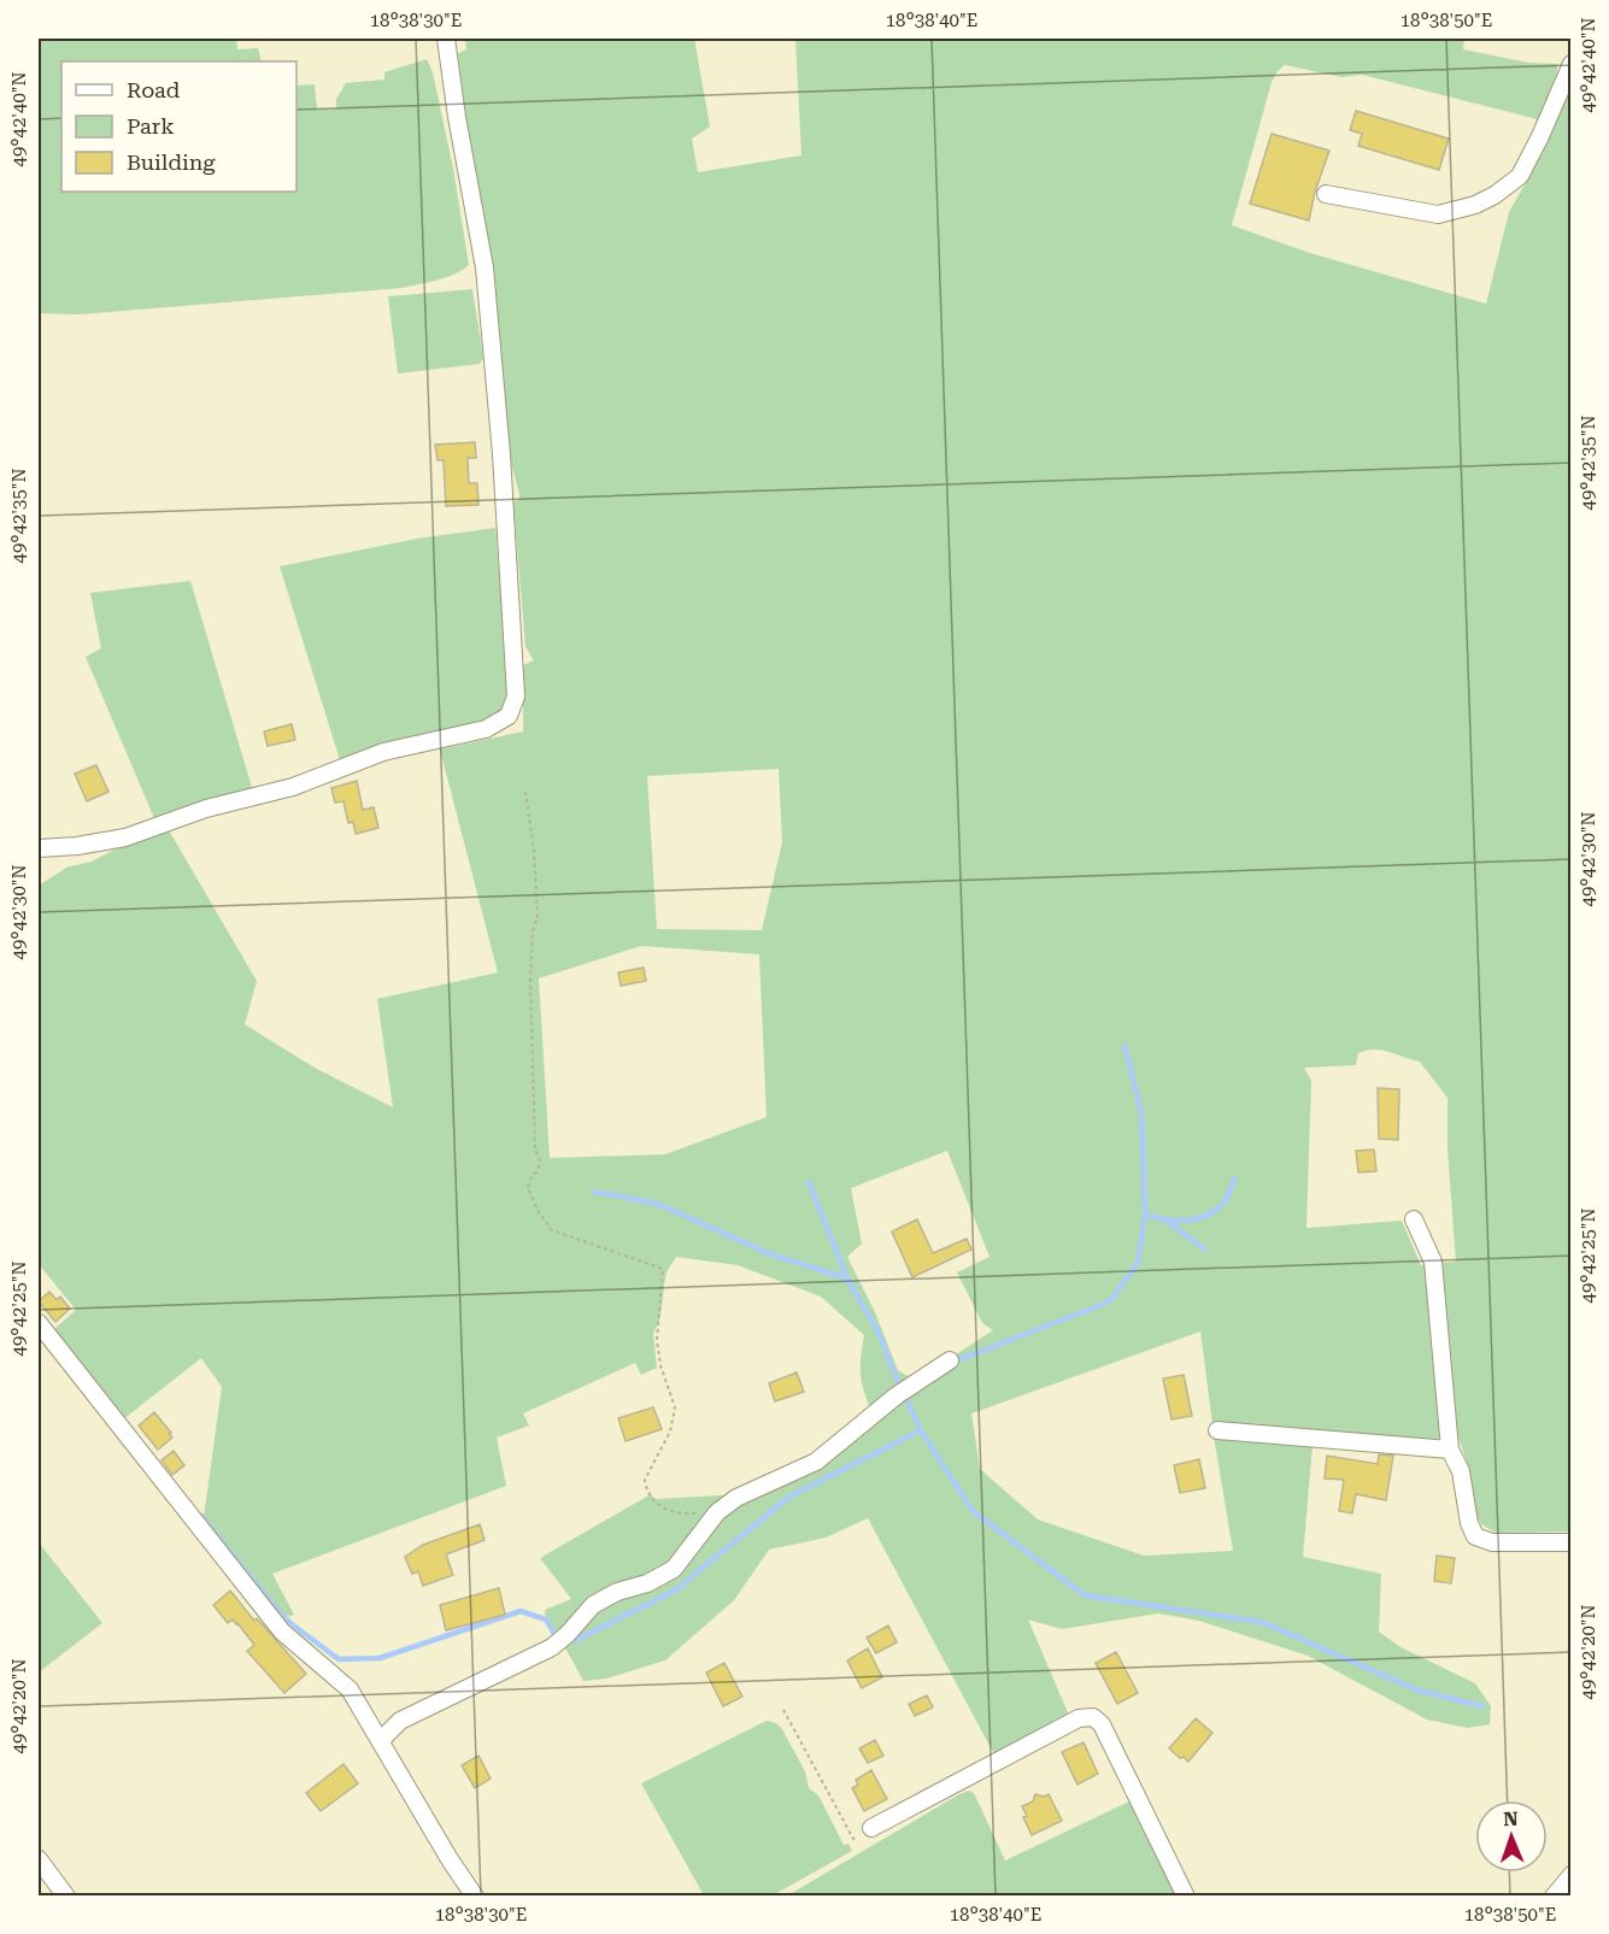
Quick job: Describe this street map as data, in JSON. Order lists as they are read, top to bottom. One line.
{"legend":["Road","Park","Building"],"north":"top","coordinates":["18°38'30\"E","18°38'40\"E","18°38'50\"E","49°42'40\"N","49°42'35\"N","49°42'30\"N","49°42'25\"N","49°42'20\"N"]}
